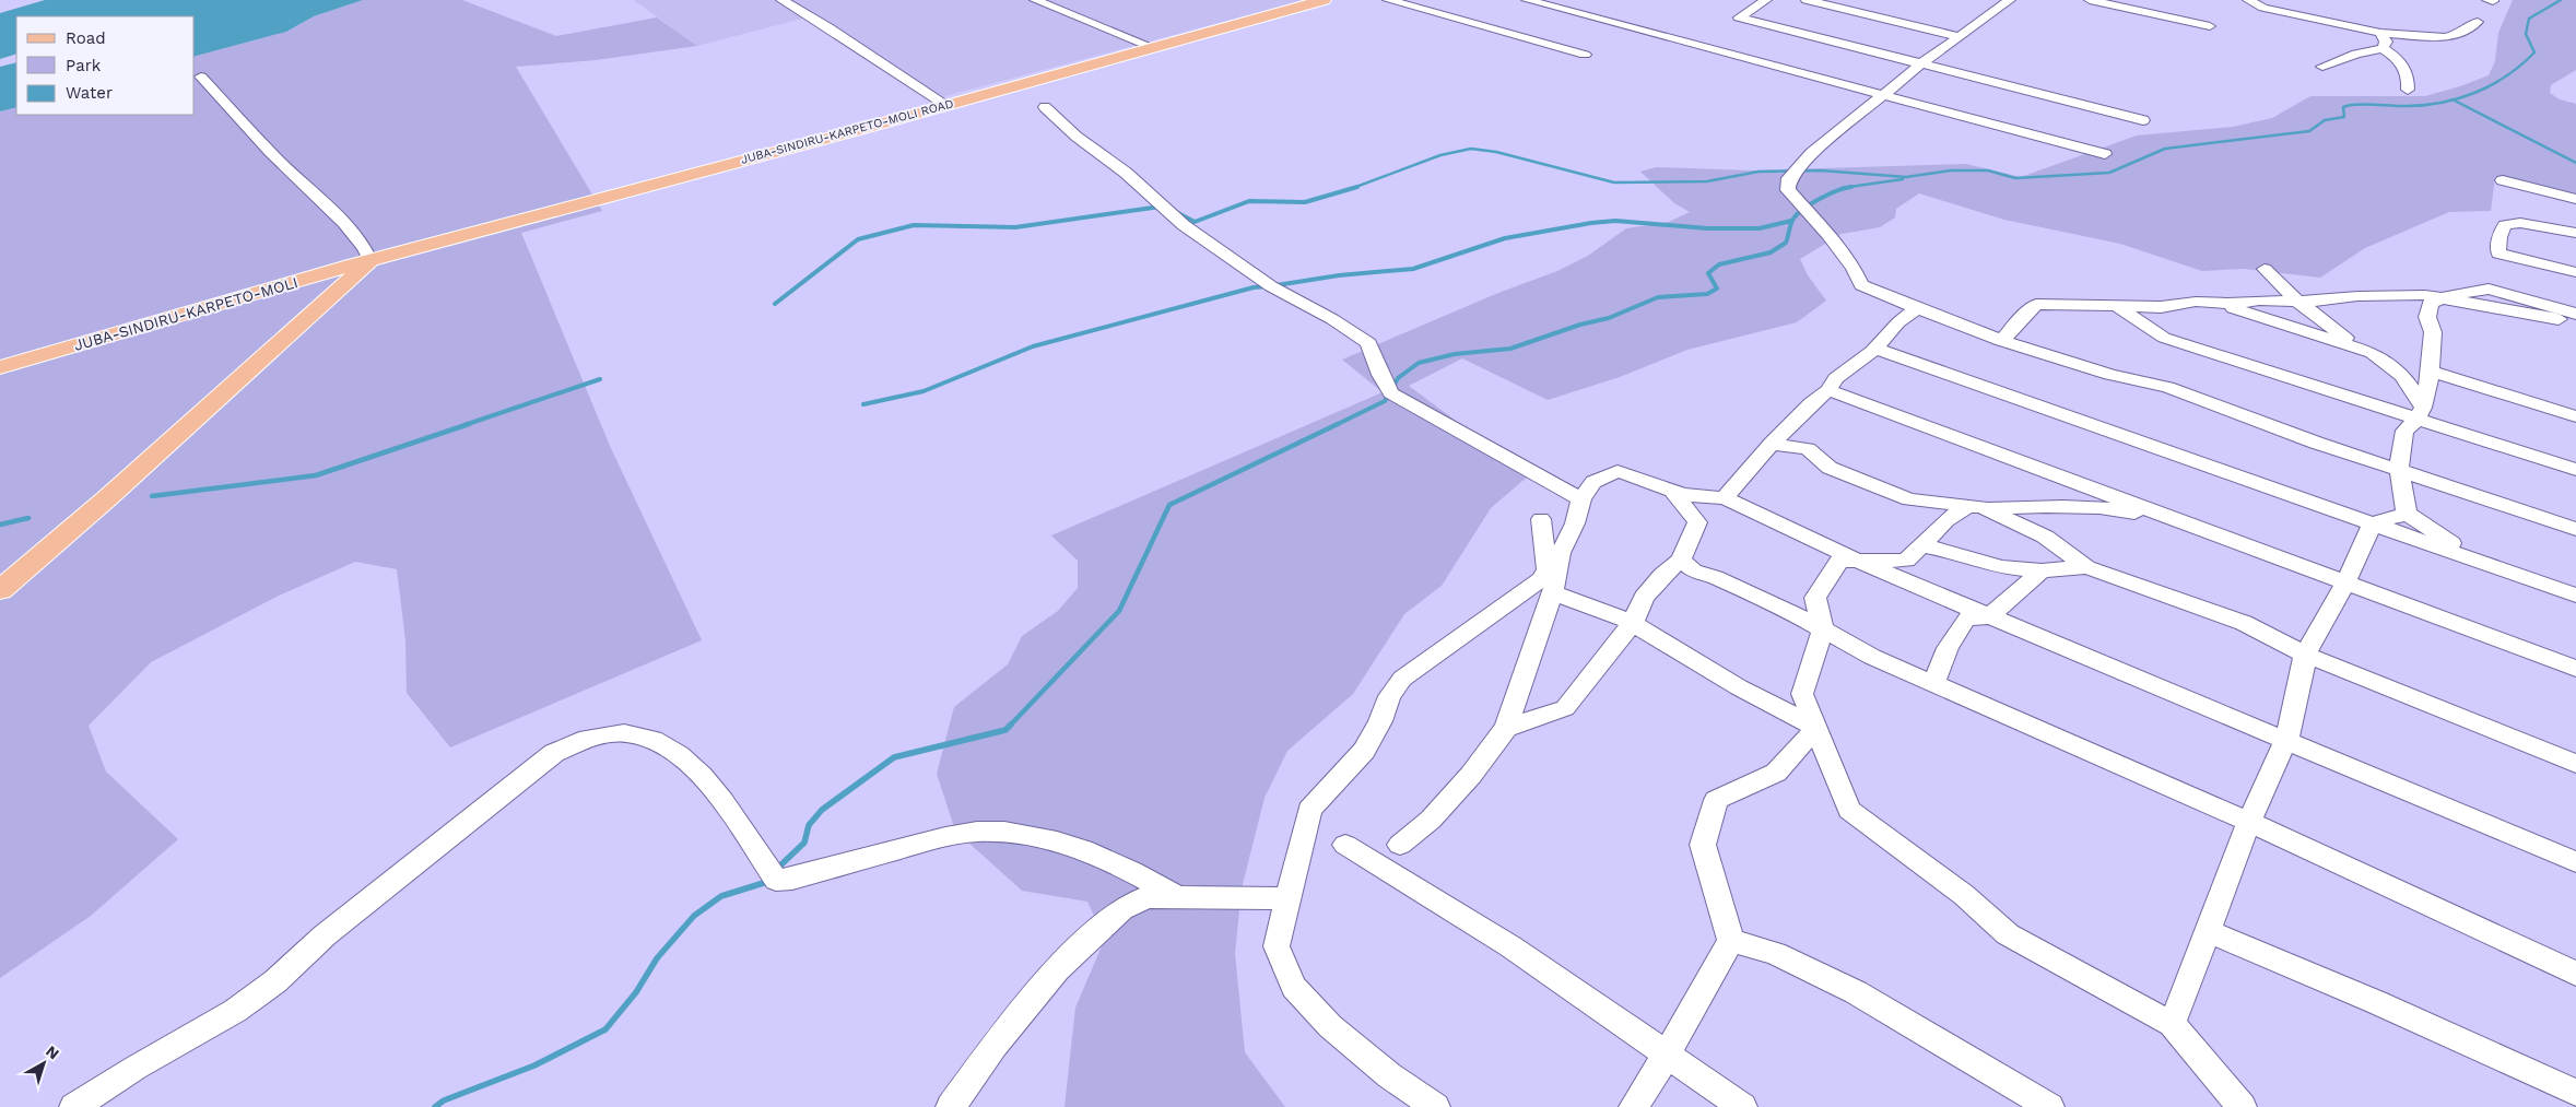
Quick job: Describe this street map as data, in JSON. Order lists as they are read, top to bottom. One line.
{"streets":{"main road":["JUBA-SINDIRU-KARPETO-MOLI ROAD","JUBA-SINDIRU-KARPETO-MOLI"]},"crossings":[["JUBA-SINDIRU-KARPETO-MOLI ROAD","JUBA-SINDIRU-KARPETO-MOLI"]],"legend":["Road","Park","Water"],"north":"top right"}
